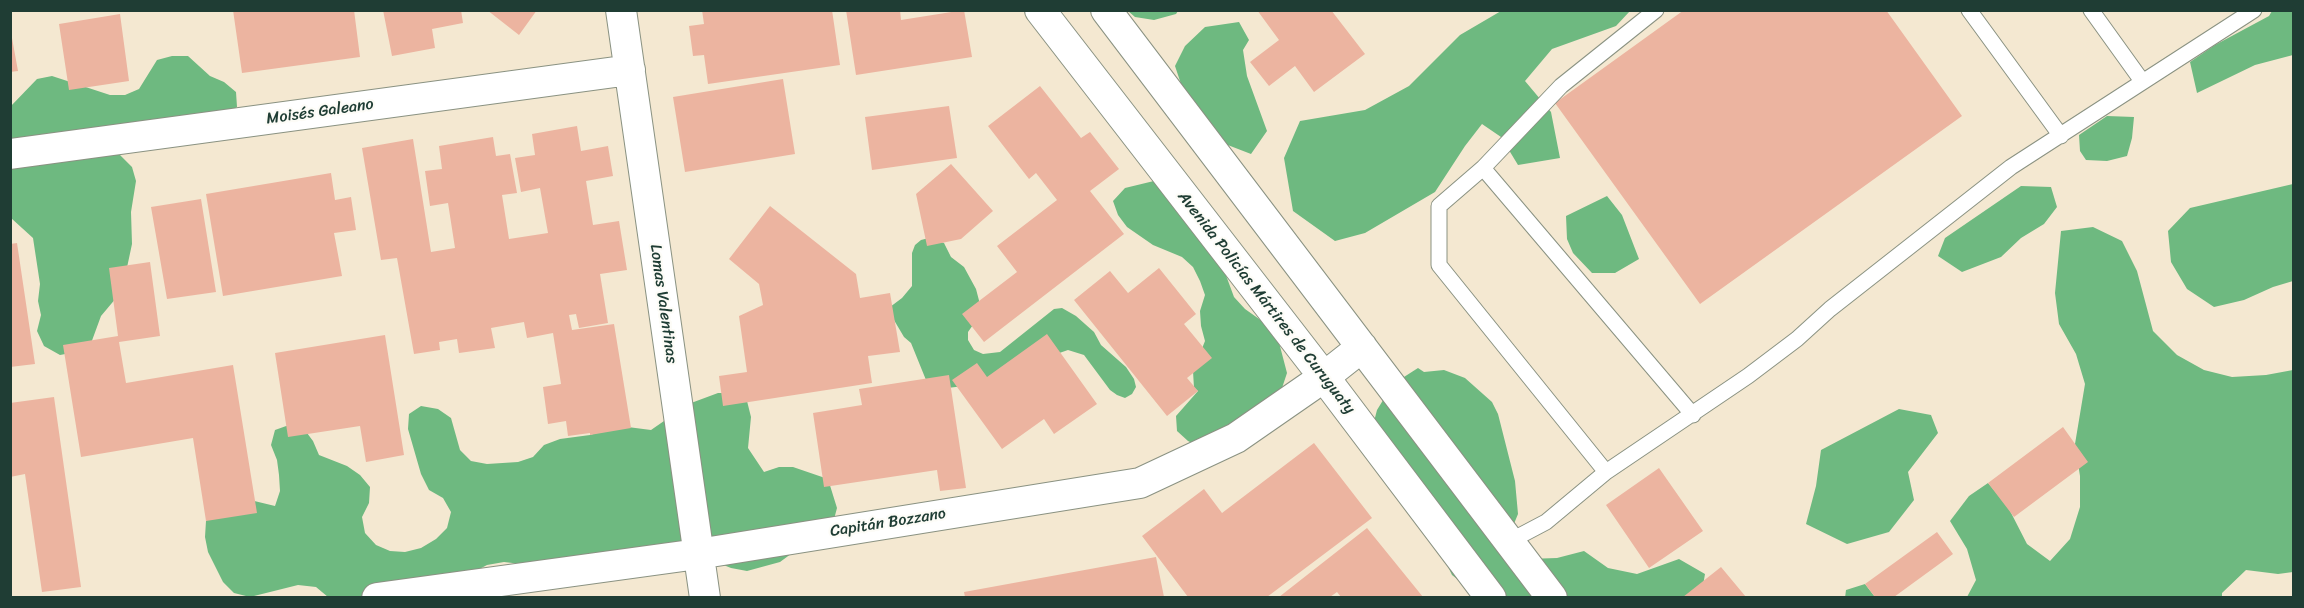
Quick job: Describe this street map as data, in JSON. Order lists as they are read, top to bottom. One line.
{"streets":{"street":["Moisés Galeano","Avenida Policías Mártires de Curuguaty","Lomas Valentinas","Capitán Bozzano"]},"crossings":[["Moisés Galeano","Lomas Valentinas"],["Avenida Policías Mártires de Curuguaty","Capitán Bozzano"],["Lomas Valentinas","Capitán Bozzano"]]}
